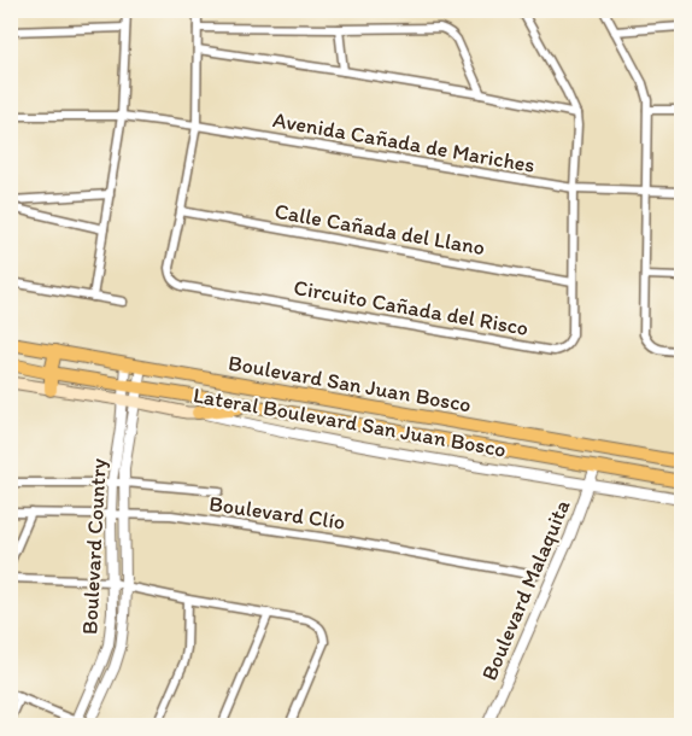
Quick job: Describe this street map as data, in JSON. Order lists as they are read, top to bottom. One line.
{"streets":{"main road":["Boulevard San Juan Bosco","Lateral Boulevard San Juan Bosco"],"street":["Avenida Cañada de Mariches","Calle Cañada del Llano","Circuito Cañada del Risco","Boulevard Clío","Boulevard Country","Boulevard Malaquita"]},"crossings":[["Avenida Cañada de Mariches","Circuito Cañada del Risco"],["Calle Cañada del Llano","Circuito Cañada del Risco"],["Boulevard San Juan Bosco","Boulevard Country"],["Boulevard San Juan Bosco","Boulevard Malaquita"],["Lateral Boulevard San Juan Bosco","Boulevard Country"],["Lateral Boulevard San Juan Bosco","Boulevard Malaquita"],["Boulevard Clío","Boulevard Country"]]}
